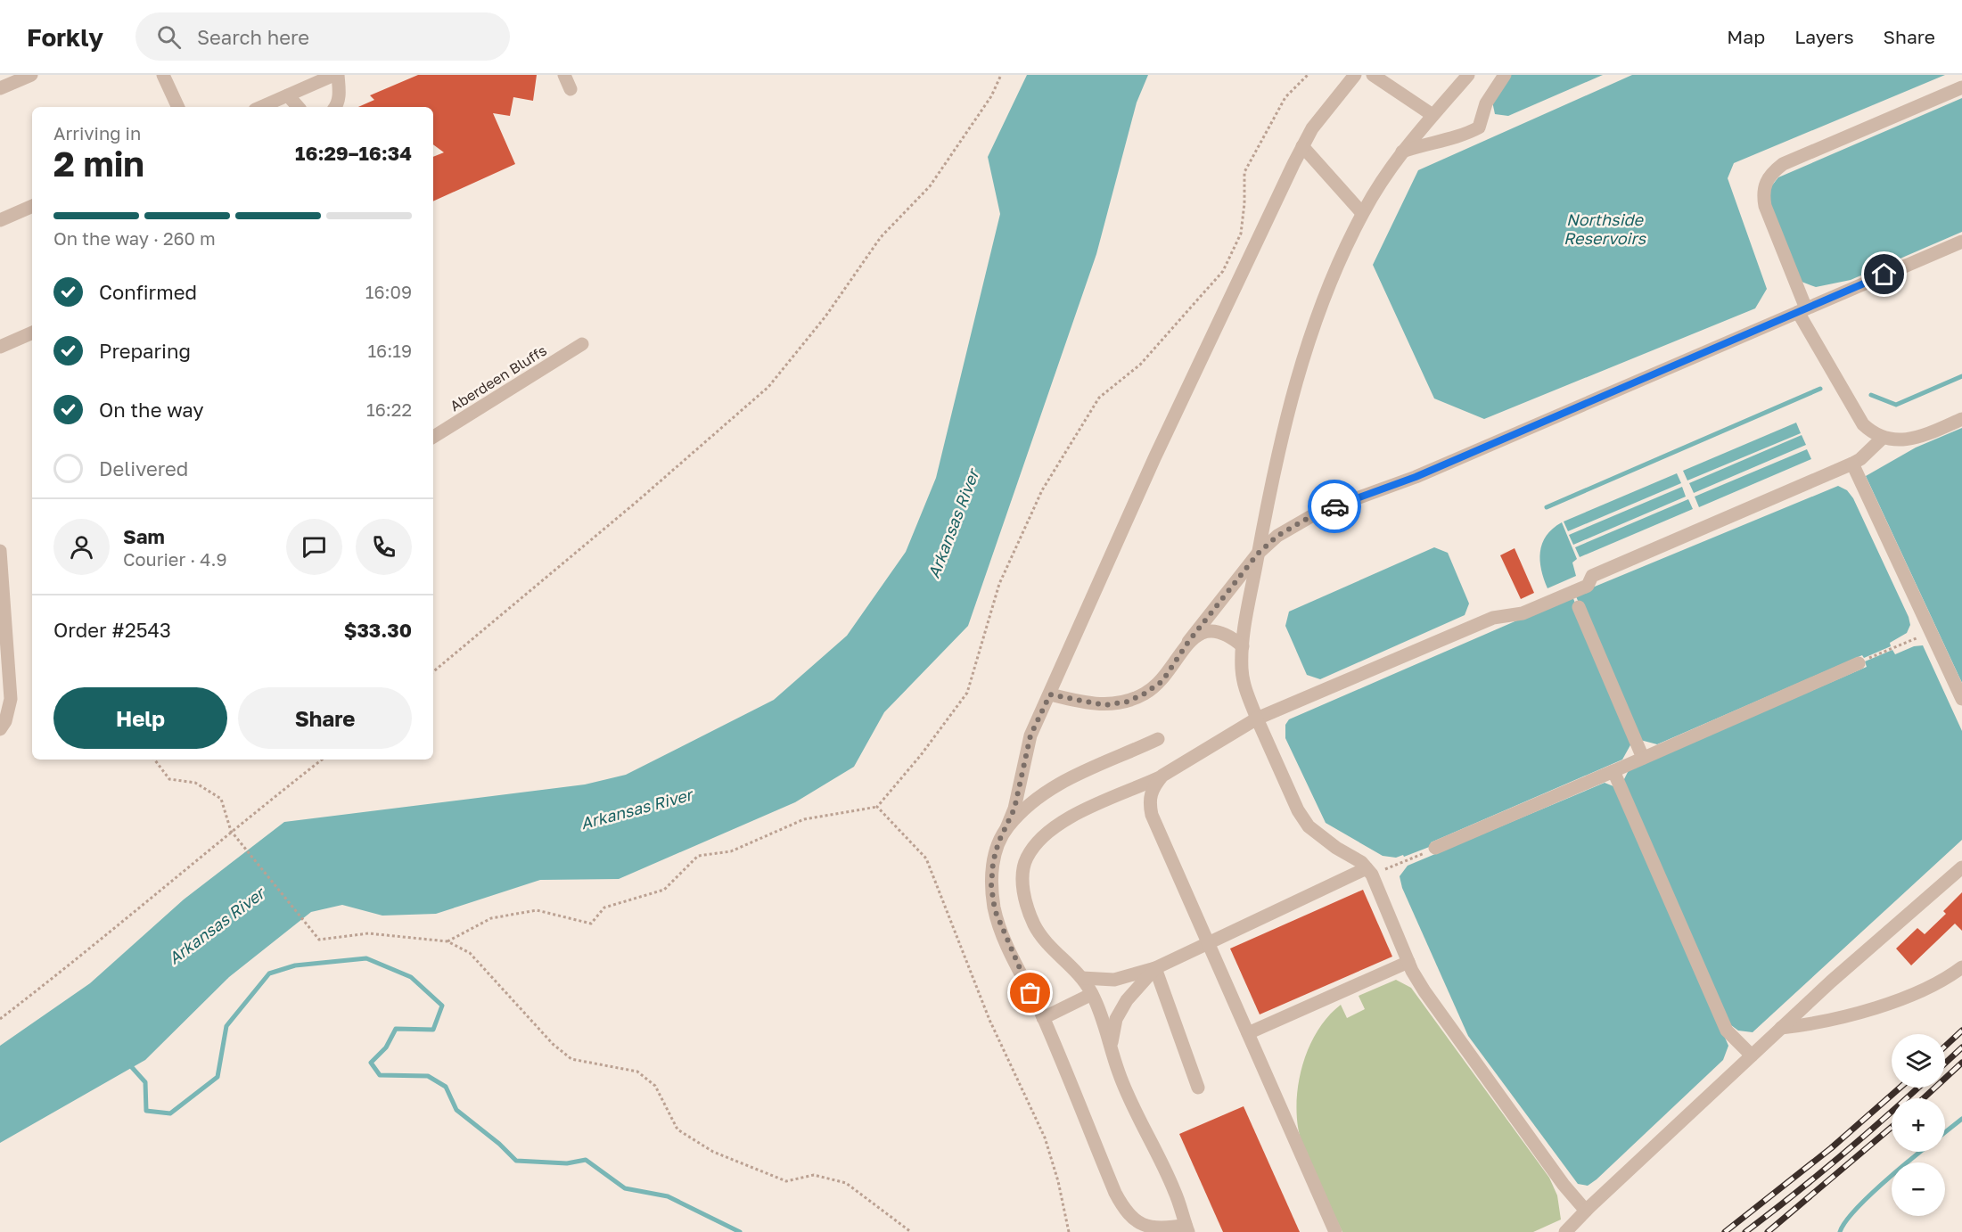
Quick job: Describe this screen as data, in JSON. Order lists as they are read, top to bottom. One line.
{"streets":{"street":["Aberdeen Bluffs"]},"water":["Northside Reservoirs","Arkansas River"],"page":{"header":"Forkly","search":"Search here","nav":["Map","Layers","Share"],"heading":["2 min","Arriving in","16:29–16:34"],"panel":["Sam","Courier · 4.9","Order #2543","$33.30"],"bar":"On the way · 260 m","list":[["Confirmed","16:09"],["Preparing","16:19"],["On the way","16:22"],"Delivered"],"buttons":["Help","Share"],"map_buttons":["+","−"]}}
